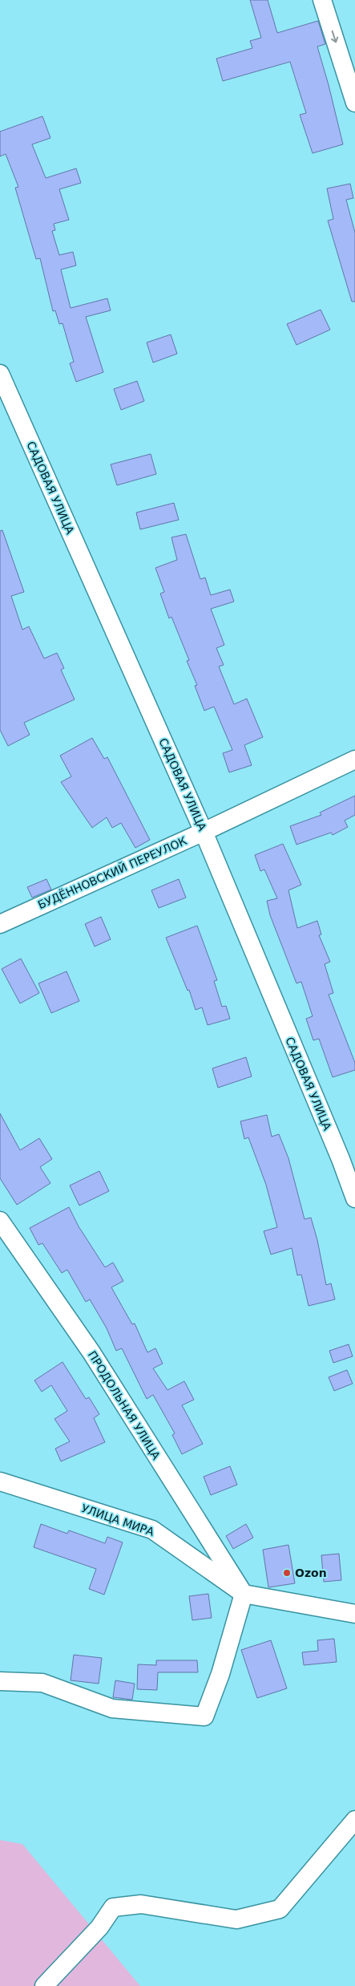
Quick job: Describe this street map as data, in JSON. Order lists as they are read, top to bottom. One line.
{"streets":{"street":["САДОВАЯ УЛИЦА","БУДЁННОВСКИЙ ПЕРЕУЛОК","ПРОДОЛЬНАЯ УЛИЦА","УЛИЦА МИРА"]},"crossings":[["САДОВАЯ УЛИЦА","БУДЁННОВСКИЙ ПЕРЕУЛОК"],["ПРОДОЛЬНАЯ УЛИЦА","УЛИЦА МИРА"]],"places":["Ozon"]}
